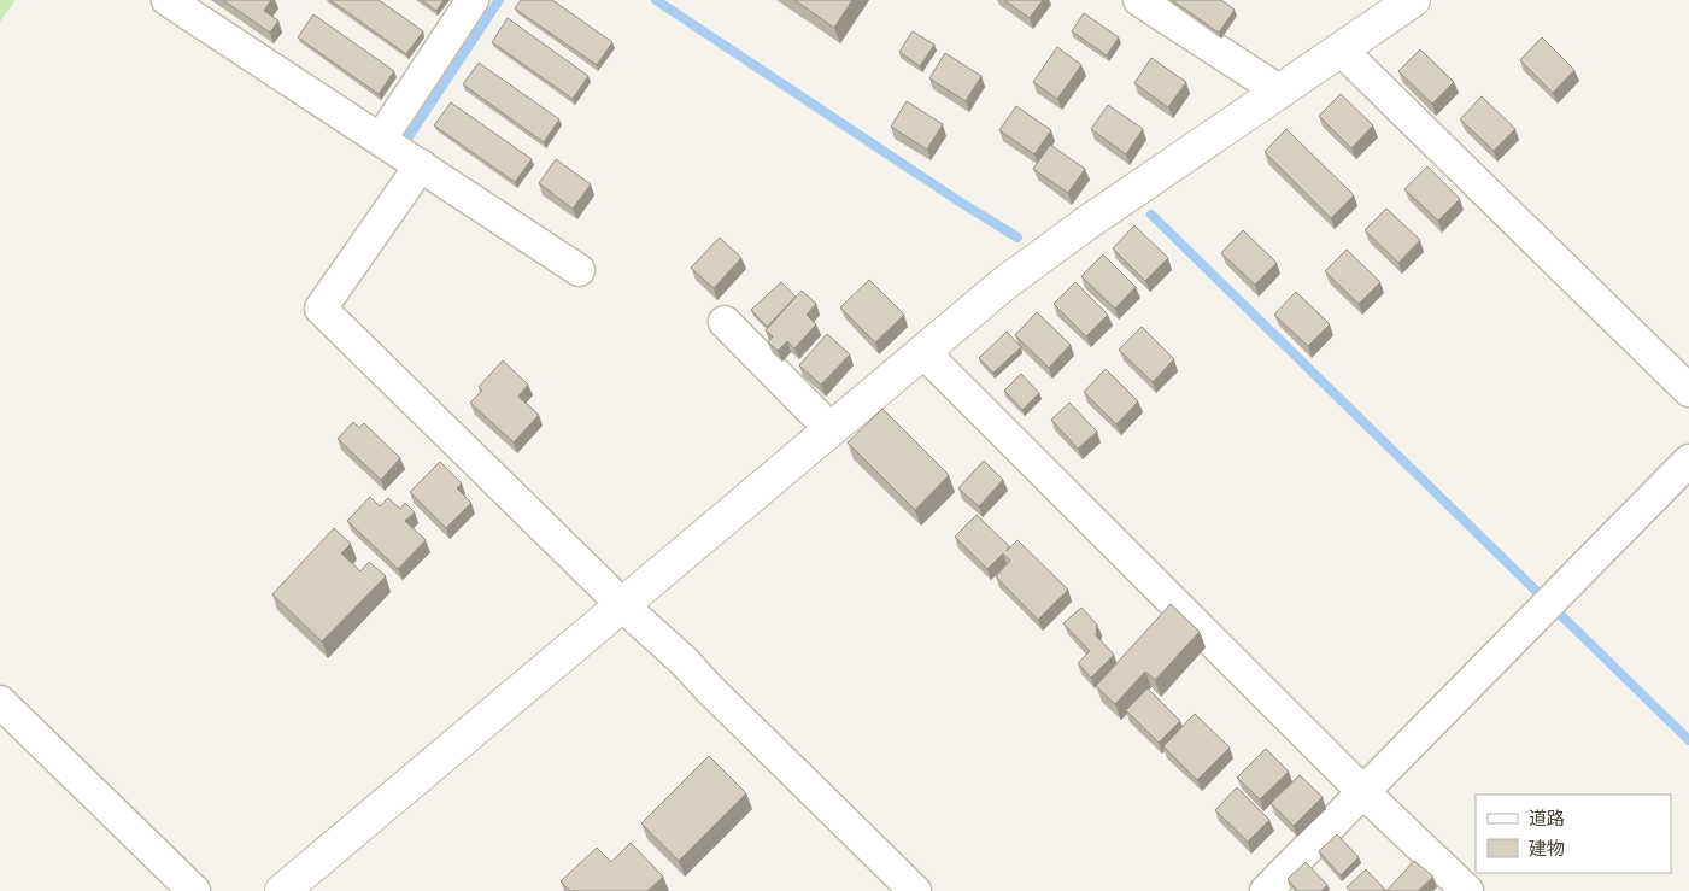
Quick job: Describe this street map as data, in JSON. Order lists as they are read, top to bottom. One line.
{"legend":["道路","建物"]}
